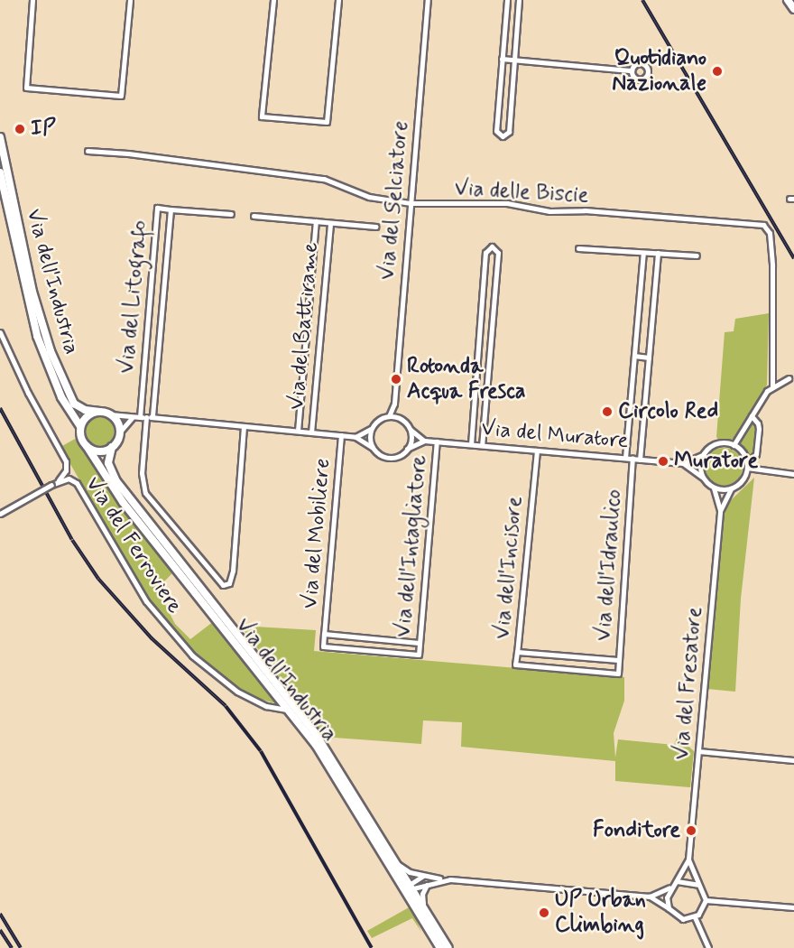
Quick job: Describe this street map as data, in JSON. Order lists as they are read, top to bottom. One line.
{"streets":{"main road":["Via dell'Industria"],"street":["Via delle Biscie","Via del Selciatore","Via del Litografo","Via del Battirame","Via del Muratore","Via del Mobiliere","Via del Ferroviere","Via dell'Intagliatore","Via dell'Idraulico","Via dell'Incisore","Via del Fresatore"]},"crossings":[["Via delle Biscie","Via del Selciatore"],["Via dell'Industria","Via del Ferroviere"],["Via del Muratore","Via dell'Intagliatore"],["Via del Muratore","Via dell'Idraulico"],["Via del Muratore","Via dell'Incisore"],["Via del Mobiliere","Via dell'Intagliatore"],["Via dell'Idraulico","Via dell'Incisore"]],"places":["Quotidiano Nazionale","IP","Rotonda Acqua Fresca","Circolo Red","Muratore","Fonditore","UP Urban Climbing"]}
